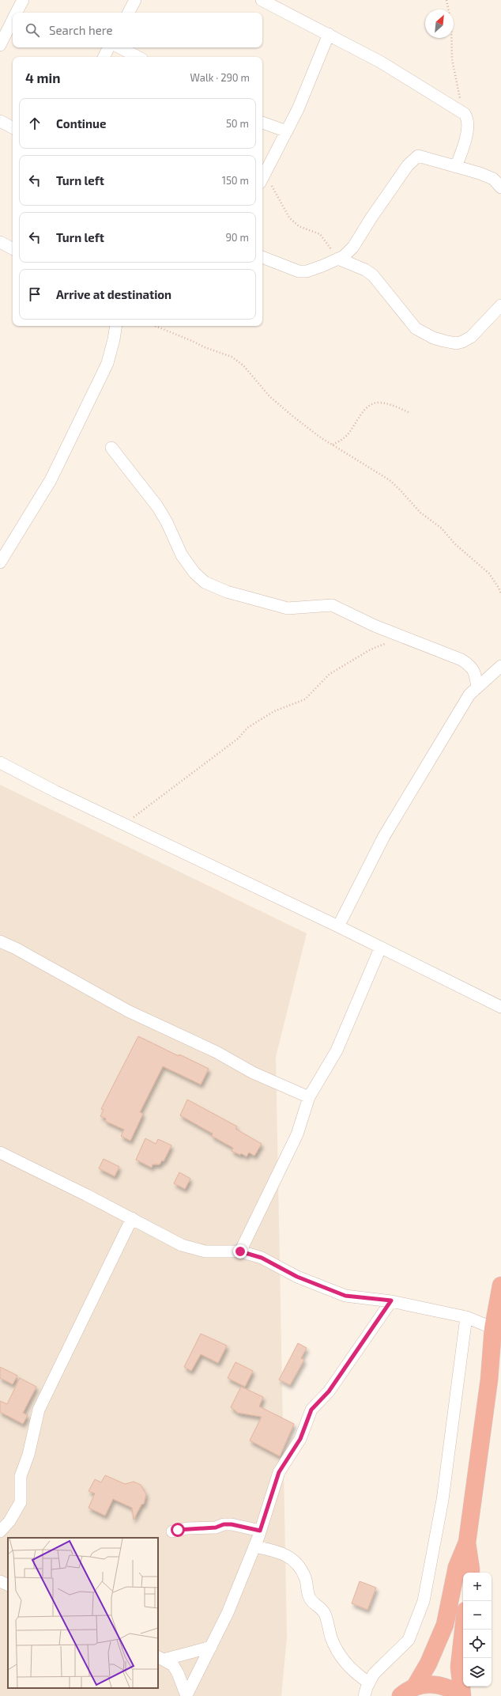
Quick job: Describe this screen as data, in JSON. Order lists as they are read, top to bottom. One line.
{"north":"top right","page":{"search":"Search here","heading":["4 min","Walk · 290 m"],"list":[["Continue","50 m"],["Turn left","150 m"],["Turn left","90 m"],"Arrive at destination"],"map_buttons":["+","−"]}}
